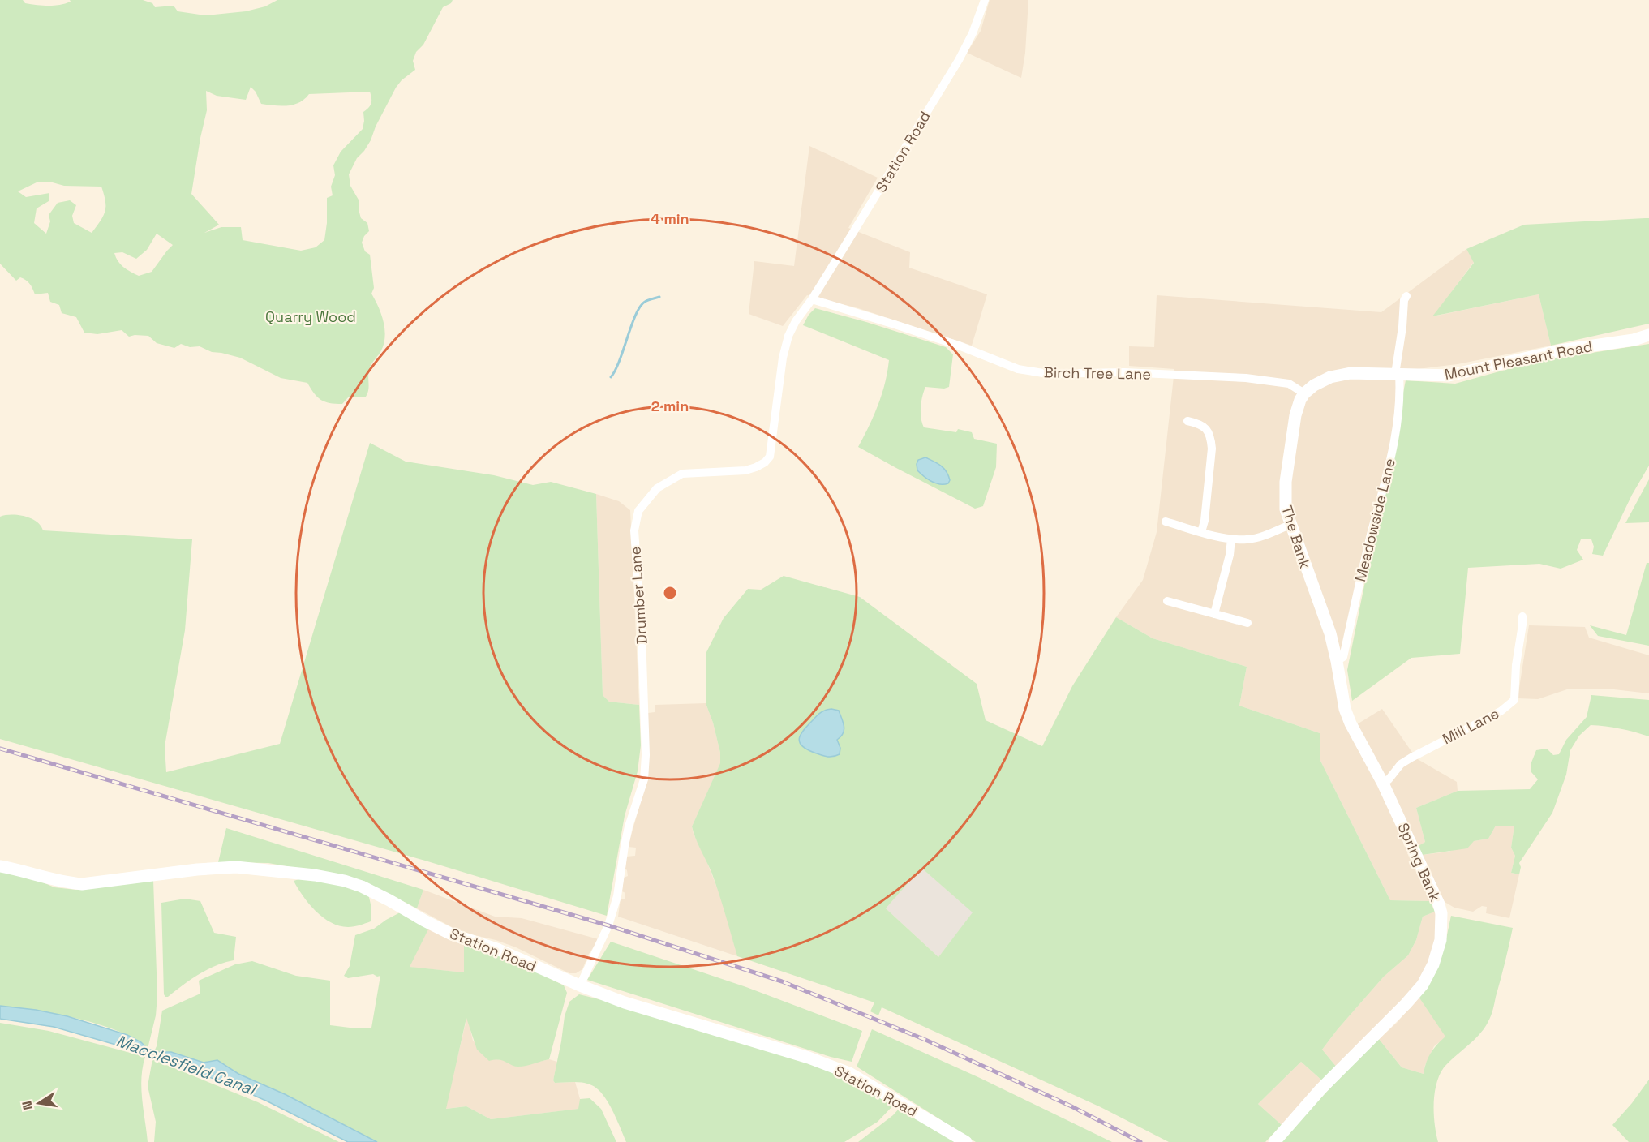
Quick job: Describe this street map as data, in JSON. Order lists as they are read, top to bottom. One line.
{"streets":{"street":["Station Road","Mount Pleasant Road","Birch Tree Lane","Meadowside Lane","The Bank","Drumber Lane","Mill Lane","Spring Bank"]},"crossings":[["Station Road","Birch Tree Lane"],["Station Road","Drumber Lane"],["Mount Pleasant Road","Birch Tree Lane"],["Mount Pleasant Road","Meadowside Lane"],["Mount Pleasant Road","The Bank"],["Birch Tree Lane","The Bank"],["Birch Tree Lane","Drumber Lane"],["Meadowside Lane","The Bank"],["The Bank","Spring Bank"],["Mill Lane","Spring Bank"]],"water":["Macclesfield Canal"],"parks":["Quarry Wood"],"north":"left","rings":["4 min","2 min"]}
